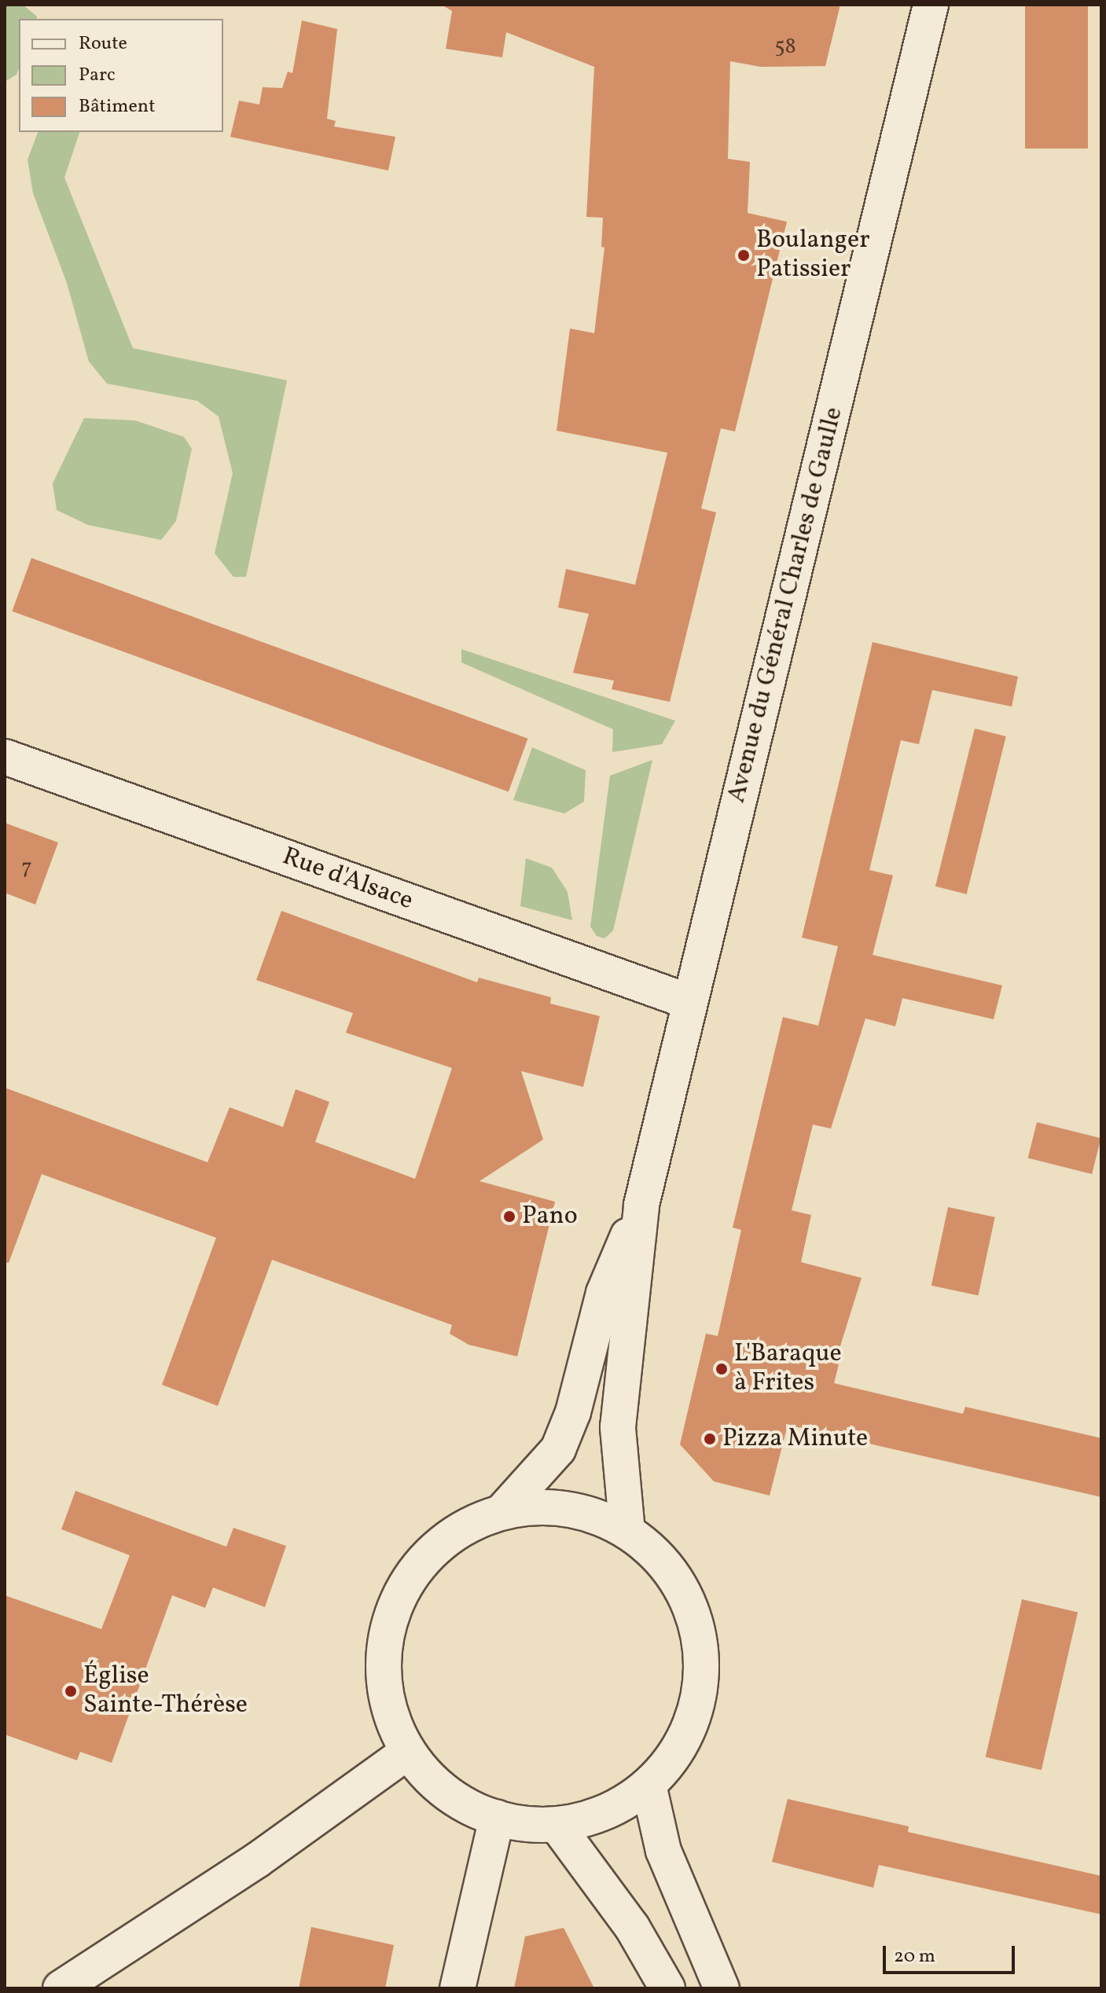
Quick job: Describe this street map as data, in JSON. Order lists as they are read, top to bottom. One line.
{"streets":{"main road":["Avenue du Général Charles de Gaulle","Rue d'Alsace"]},"crossings":[["Avenue du Général Charles de Gaulle","Rue d'Alsace"]],"places":["Boulanger Patissier","Pano","L'Baraque à Frites","Pizza Minute","Église Sainte-Thérèse"],"house_numbers":["58","7"],"legend":["Route","Parc","Bâtiment"],"scale_bar":"20 m"}
